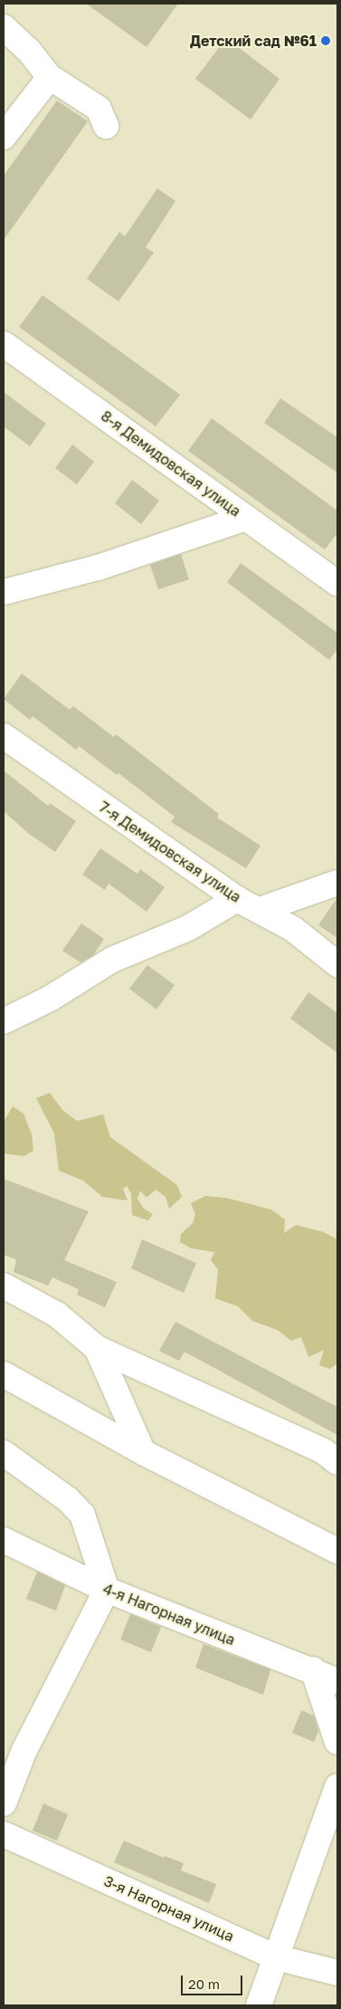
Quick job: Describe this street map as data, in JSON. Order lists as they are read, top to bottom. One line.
{"streets":{"street":["8-я Демидовская улица","7-я Демидовская улица","4-я Нагорная улица","3-я Нагорная улица"]},"places":["Детский сад №61"],"scale_bar":"20 m"}
